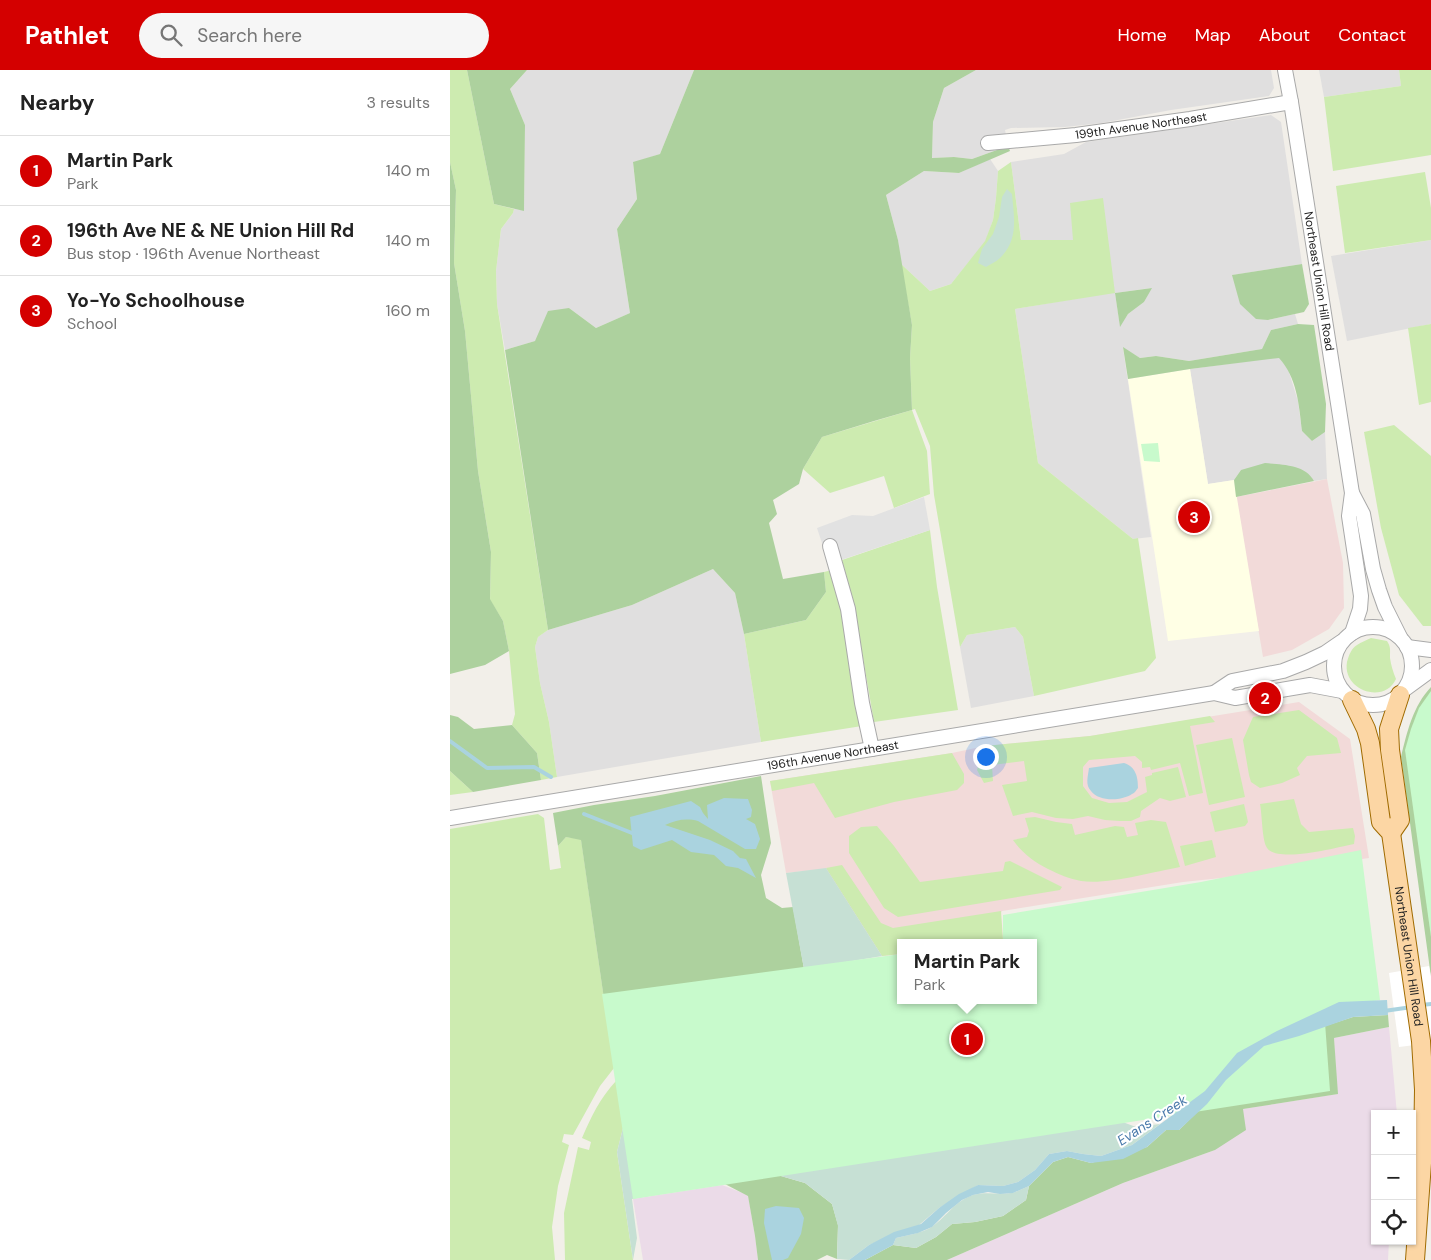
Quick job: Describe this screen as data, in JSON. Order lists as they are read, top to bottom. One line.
{"streets":{"main road":["Northeast Union Hill Road"],"street":["199th Avenue Northeast","196th Avenue Northeast"]},"crossings":[["199th Avenue Northeast","Northeast Union Hill Road"],["Northeast Union Hill Road","196th Avenue Northeast"]],"water":["Evans Creek"],"page":{"header":"Pathlet","search":"Search here","nav":["Home","Map","About","Contact"],"heading":["Nearby","3 results"],"list":[{"mark":"1","name":"Martin Park","note":"Park","value":"140 m"},{"mark":"2","name":"196th Ave NE & NE Union Hill Rd","note":"Bus stop · 196th Avenue Northeast","value":"140 m"},{"mark":"3","name":"Yo-Yo Schoolhouse","note":"School","value":"160 m"}],"pins":["3","2","1"],"popup":["Martin Park","Park"],"map_buttons":["+","−"]}}
